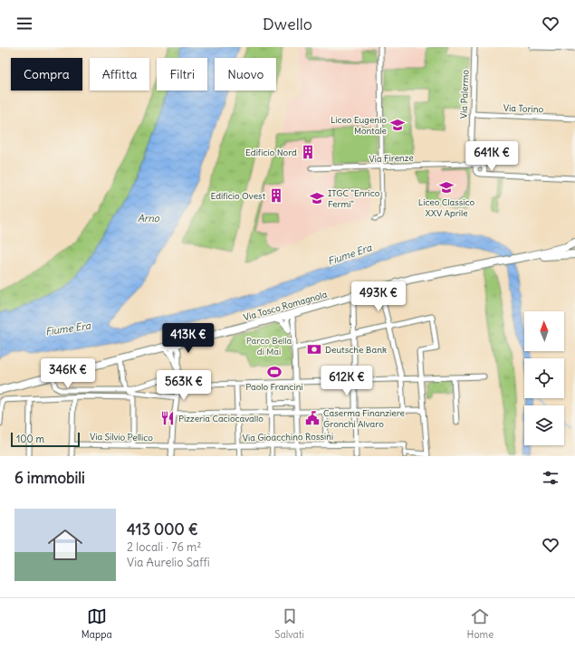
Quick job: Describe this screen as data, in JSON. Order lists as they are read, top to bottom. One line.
{"streets":{"main road":["Via Tosco Romagnola"],"street":["Via Palermo","Via Torino","Via Firenze","Via Silvio Pellico","Via Gioacchino Rossini"]},"crossings":[["Via Palermo","Via Torino"],["Via Palermo","Via Firenze"],["Via Silvio Pellico","Via Gioacchino Rossini"]],"water":["Arno","Fiume Era"],"parks":["Parco Bella di Mai"],"places":{"school or university":["Liceo Eugenio Montale","Liceo Classico XXV Aprile","ITGC \"Enrico Fermi\""],"building":["Edificio Nord","Edificio Ovest"],"bank":["Deutsche Bank"],"sports":["Paolo Francini"],"restaurant":["Pizzeria Caciocavallo"],"public building":["Caserma Finanziere Gronchi Alvaro"]},"scale_bar":"100 m","north":"top","page":{"header":"Dwello","chip":["Compra","Affitta","Filtri","Nuovo"],"price":["641K €","493K €","413K €","346K €","612K €","563K €"],"scale":"100 m","heading":"6 immobili","list":[{"name":"413 000 €","note":"2 locali · 76 m² · Via Aurelio Saffi"}],"tabs":["Mappa","Salvati","Home"]}}
